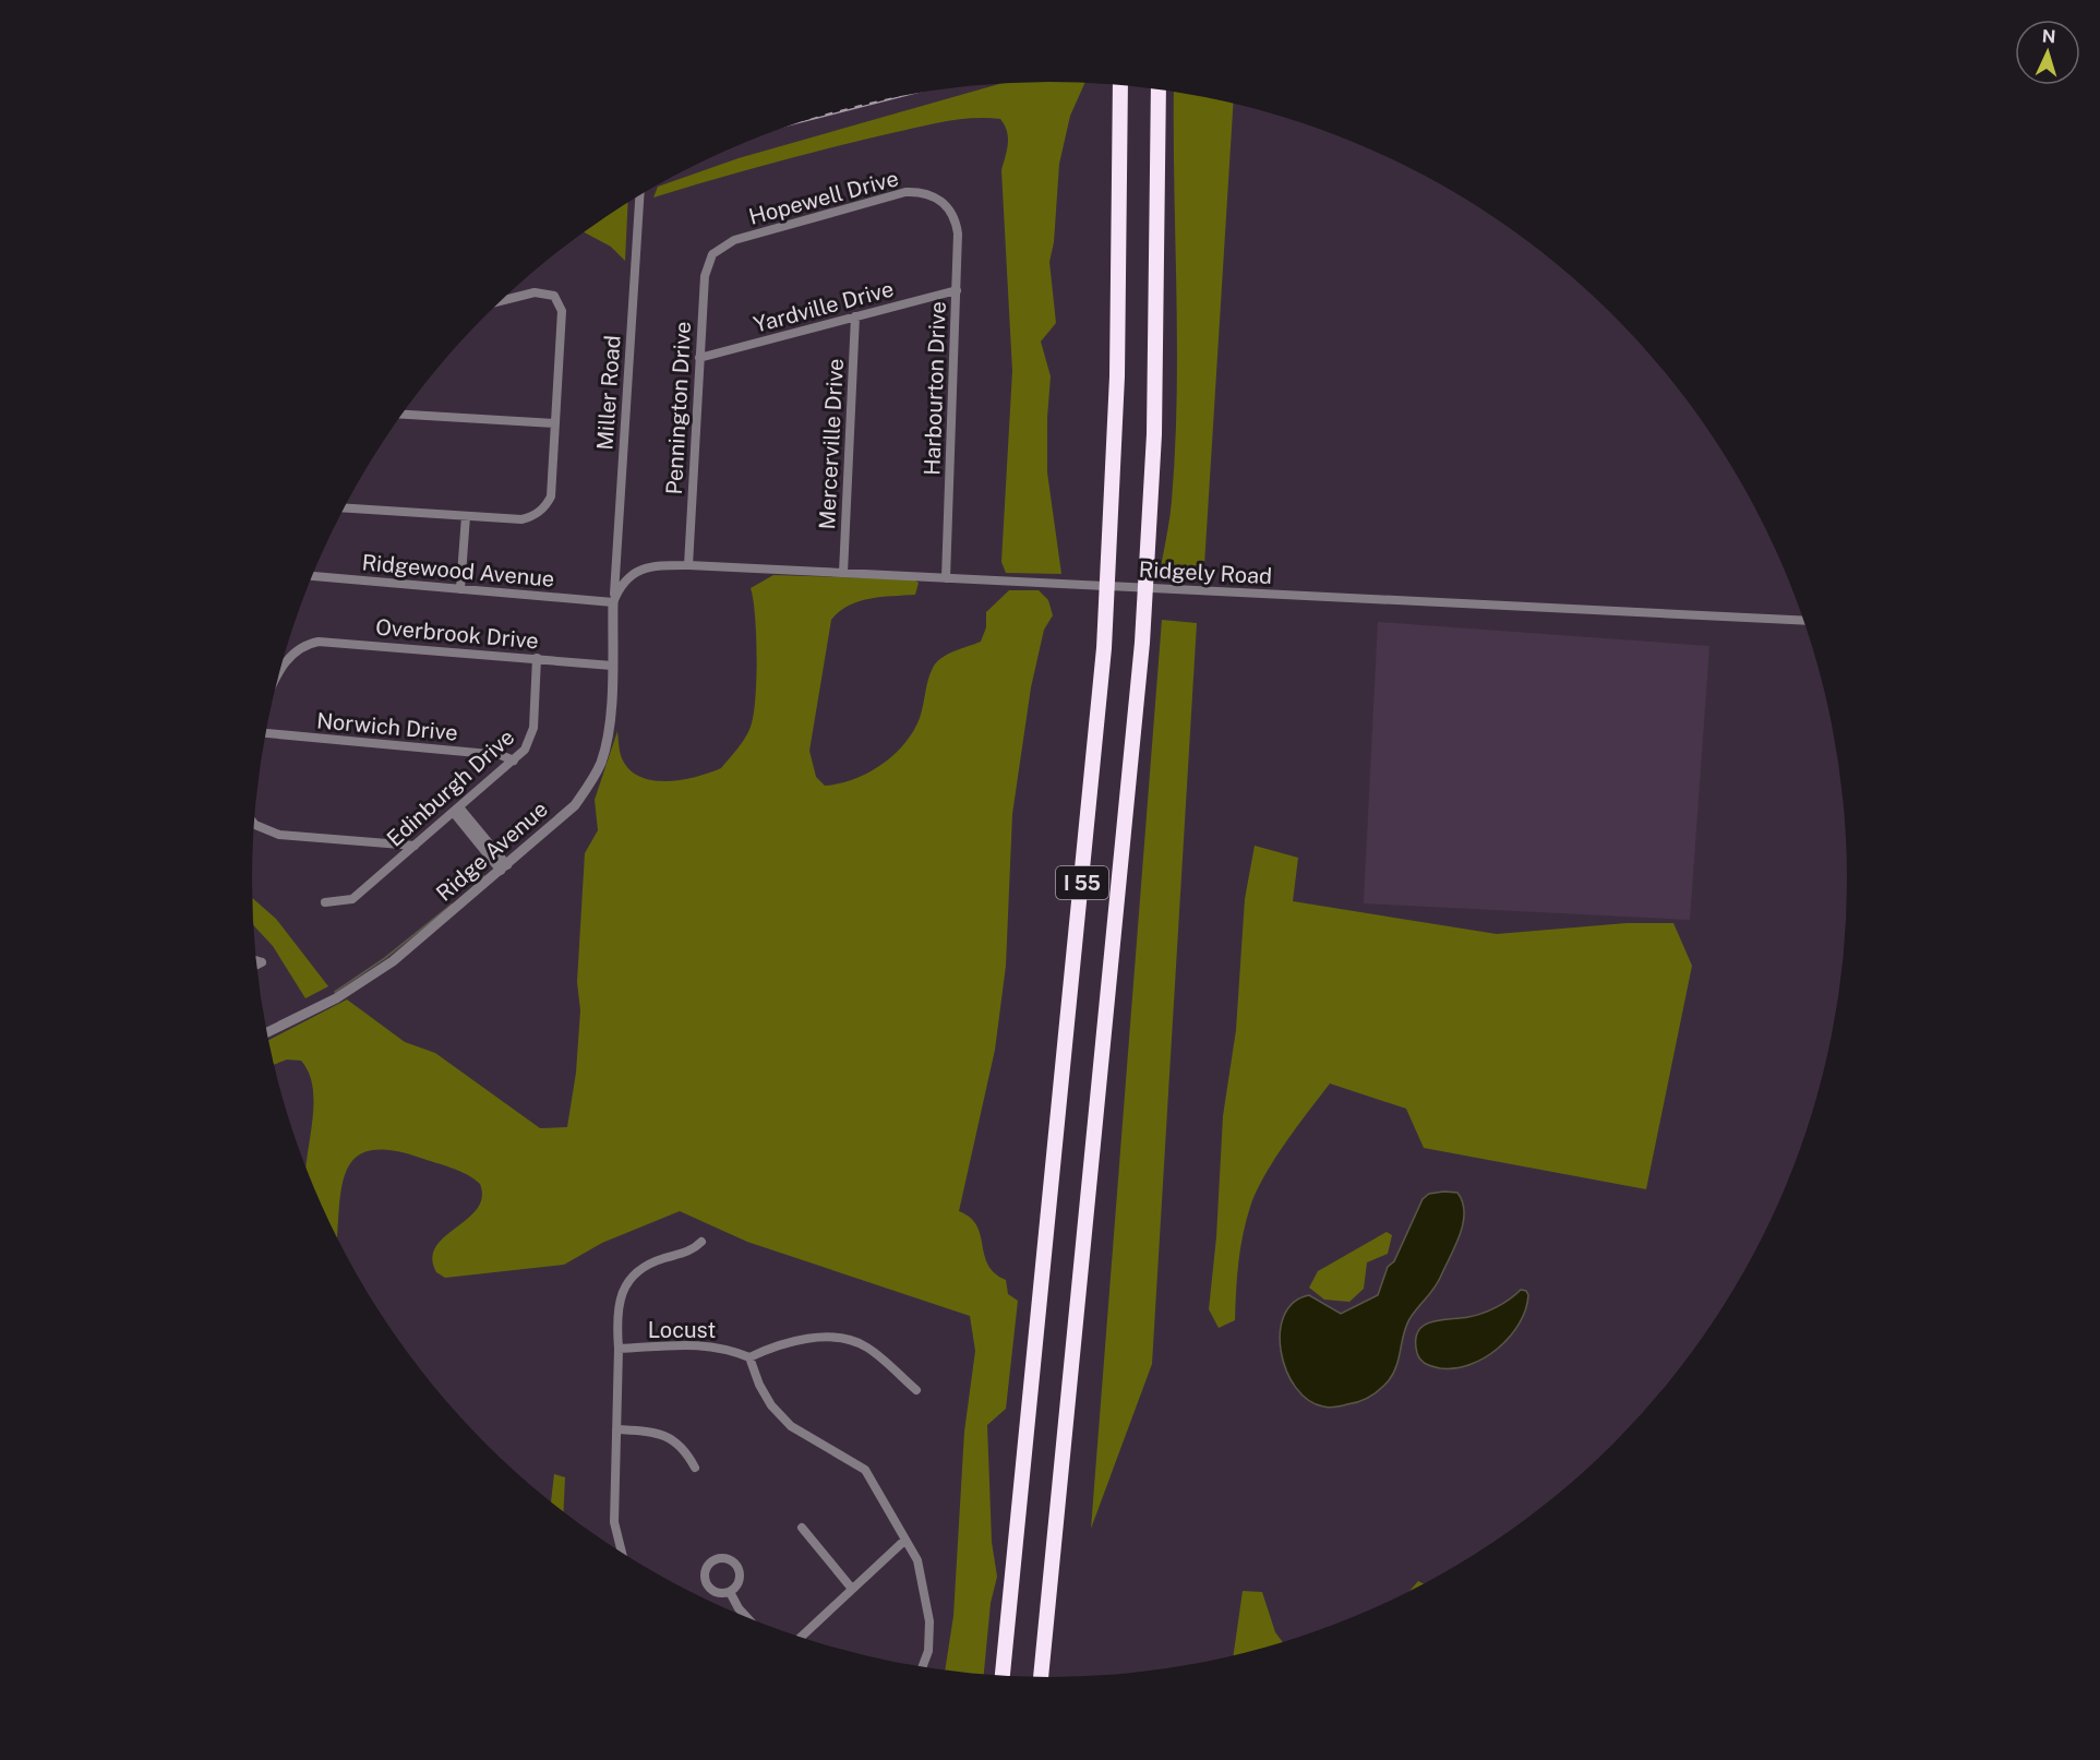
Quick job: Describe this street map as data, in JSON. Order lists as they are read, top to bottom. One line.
{"streets":{"highway":["I 55"],"street":["Hopewell Drive","Yardville Drive","Harbourton Drive","Miller Road","Pennington Drive","Mercerville Drive","Ridgewood Avenue","Ridgely Road","Overbrook Drive","Norwich Drive","Edinburgh Drive","Ridge Avenue","Locust"]},"crossings":[["Hopewell Drive","Harbourton Drive"],["Hopewell Drive","Pennington Drive"],["Yardville Drive","Harbourton Drive"],["Yardville Drive","Pennington Drive"],["Yardville Drive","Mercerville Drive"],["Harbourton Drive","Ridgely Road"],["Miller Road","Ridgewood Avenue"],["Miller Road","Ridgely Road"],["Miller Road","Ridge Avenue"],["Pennington Drive","Ridgely Road"],["Mercerville Drive","Ridgely Road"],["Ridgewood Avenue","Ridgely Road"],["Ridgewood Avenue","Ridge Avenue"],["Ridgely Road","Ridge Avenue"],["Overbrook Drive","Edinburgh Drive"],["Overbrook Drive","Ridge Avenue"],["Norwich Drive","Edinburgh Drive"]],"north":"top"}
